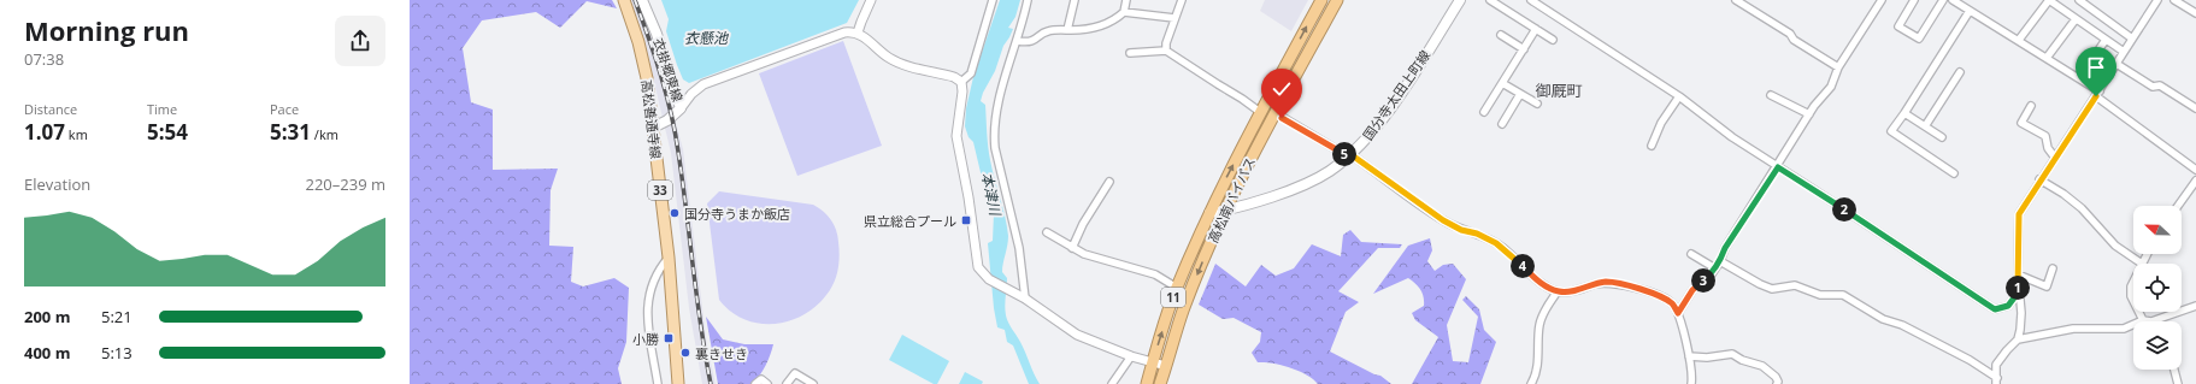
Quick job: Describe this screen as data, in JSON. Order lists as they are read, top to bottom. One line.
{"streets":{"highway":["高松南バイパス","11"],"main road":["衣掛郷東線","国分寺太田上町線","高松善通寺線","33"]},"crossings":[["衣掛郷東線","高松善通寺線"],["国分寺太田上町線","高松南バイパス"]],"districts":["御厩町"],"water":["衣懸池","本津川"],"places":{"other":["国分寺うまか飯店","裏きせき"],"transit":["県立総合プール","小勝"]},"north":"left","page":{"heading":["Morning run","07:38"],"stats":[["Distance","1.07 km"],["Time","5:54"],["Pace","5:31 /km"]],"pins":["5","2","4","3","1"],"chart":["Elevation","220–239 m"],"list":[{"name":"200 m","note":"5:21"},{"name":"400 m","note":"5:13"}]}}
